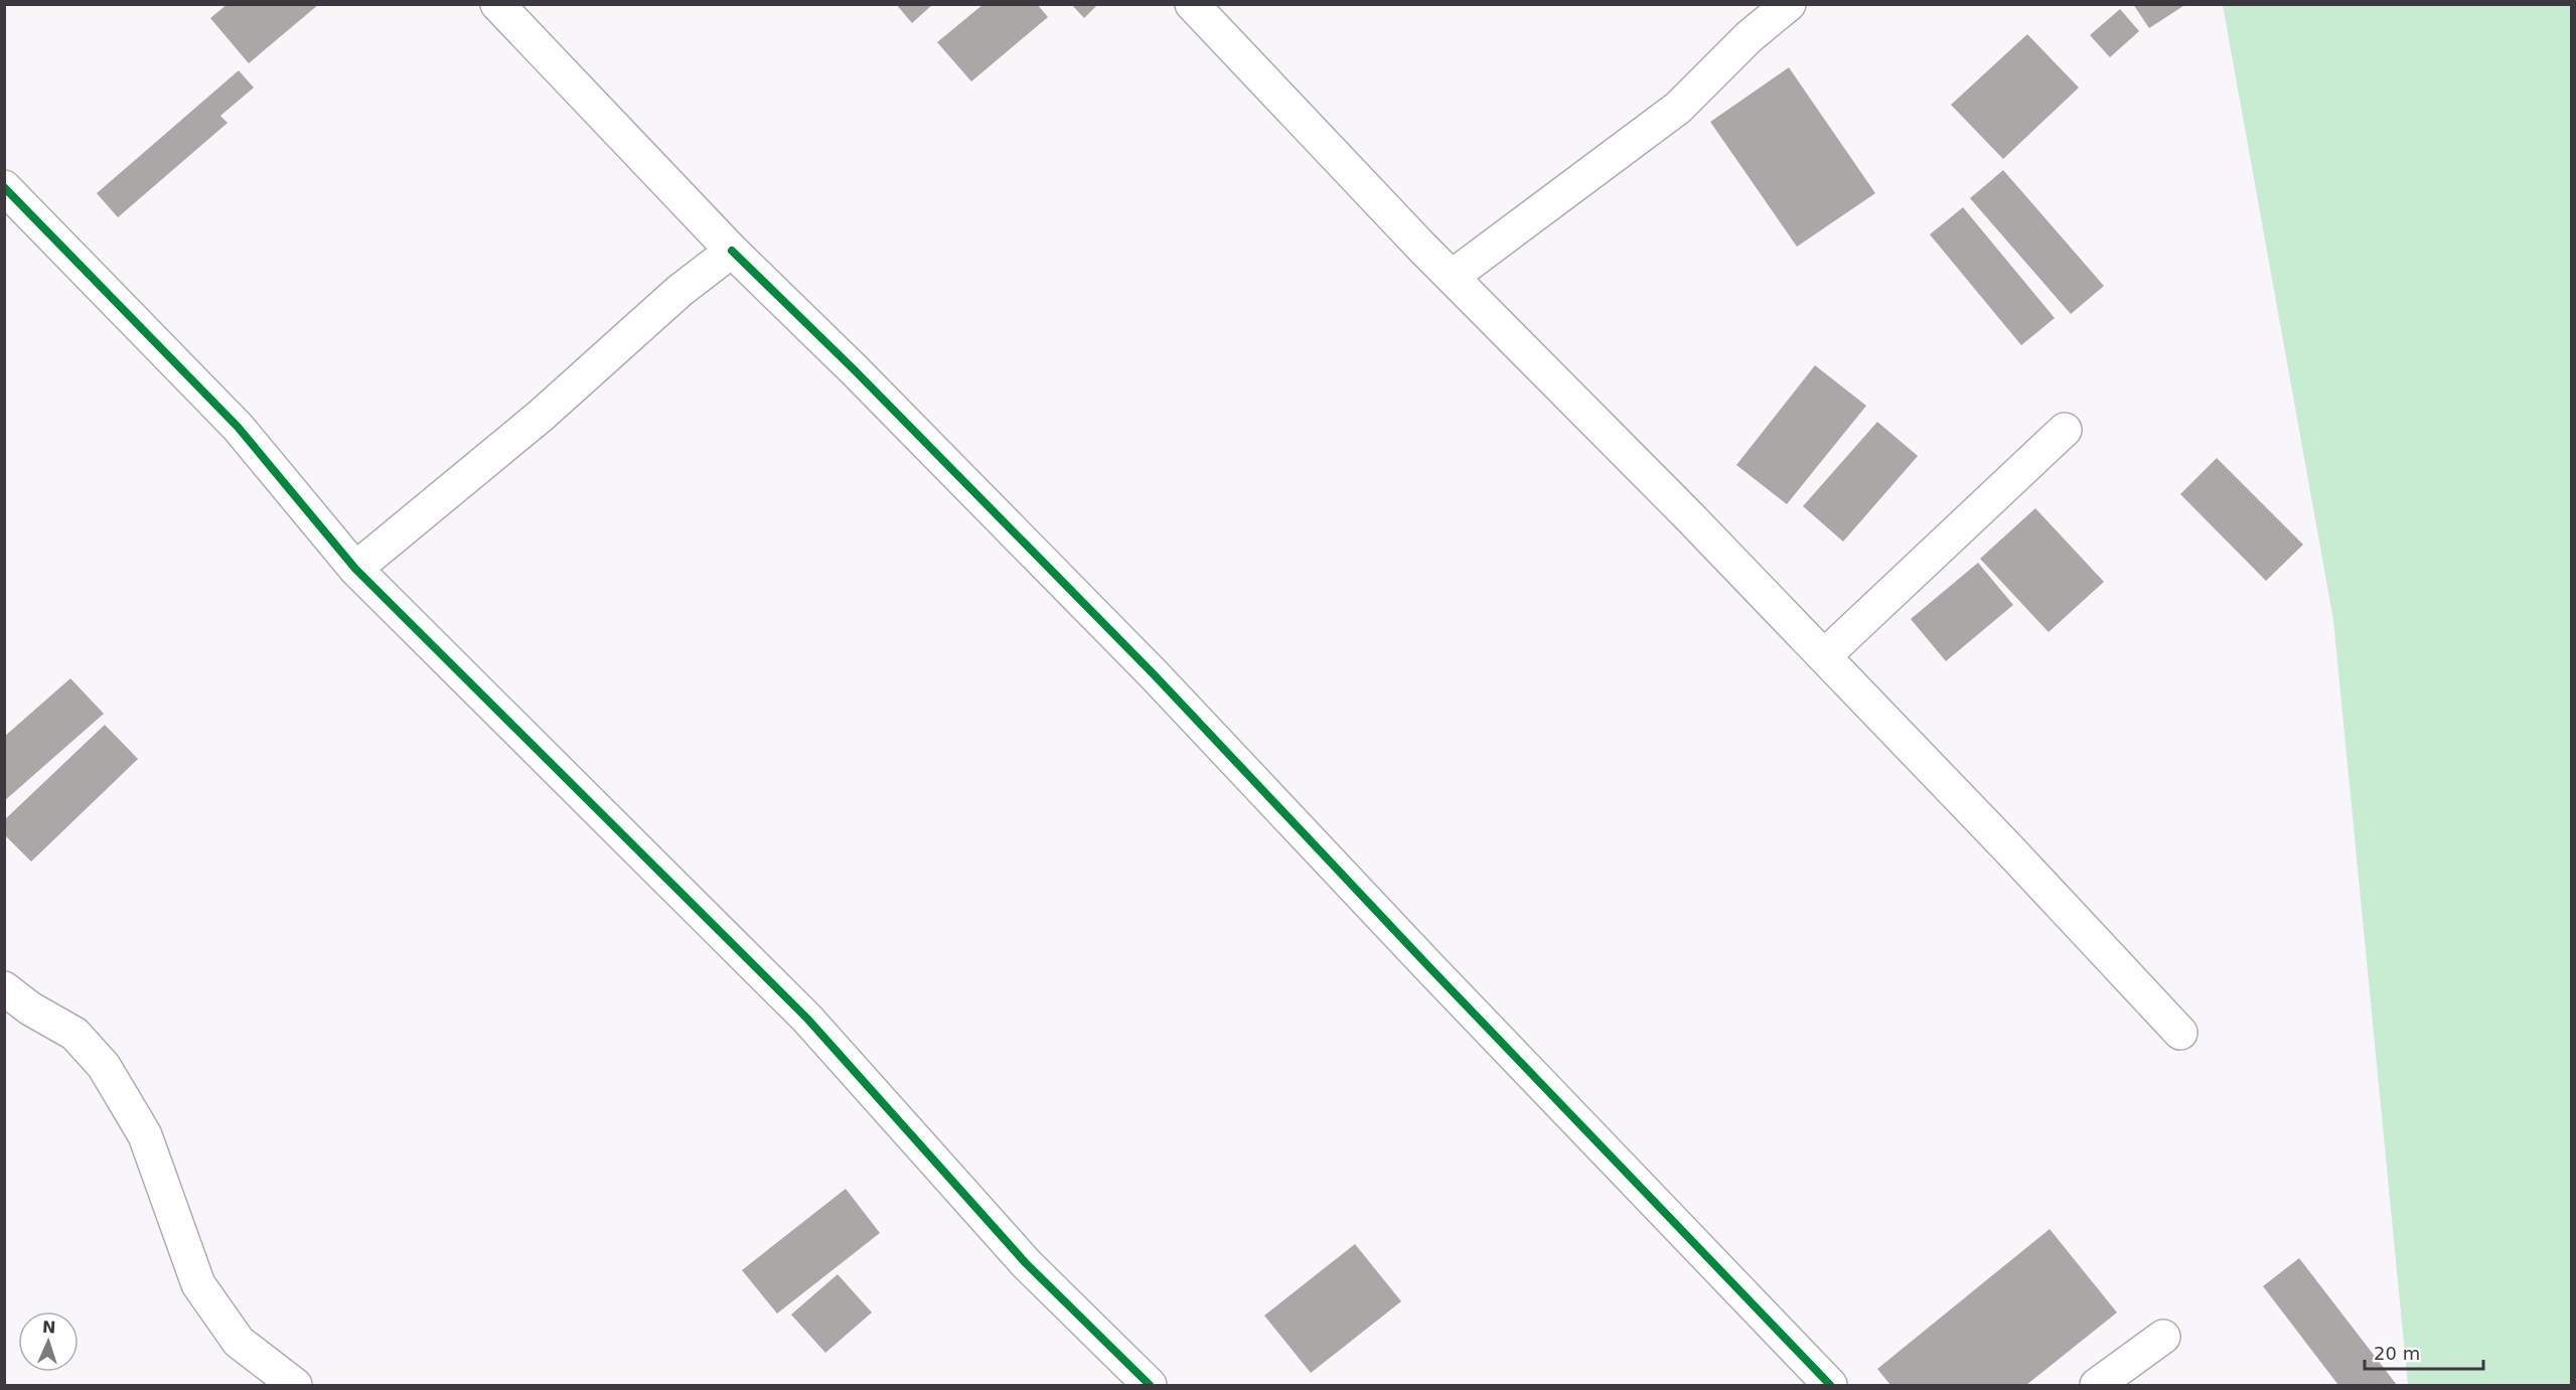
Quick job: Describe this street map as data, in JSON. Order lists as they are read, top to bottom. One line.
{"scale_bar":"20 m","north":"top"}
